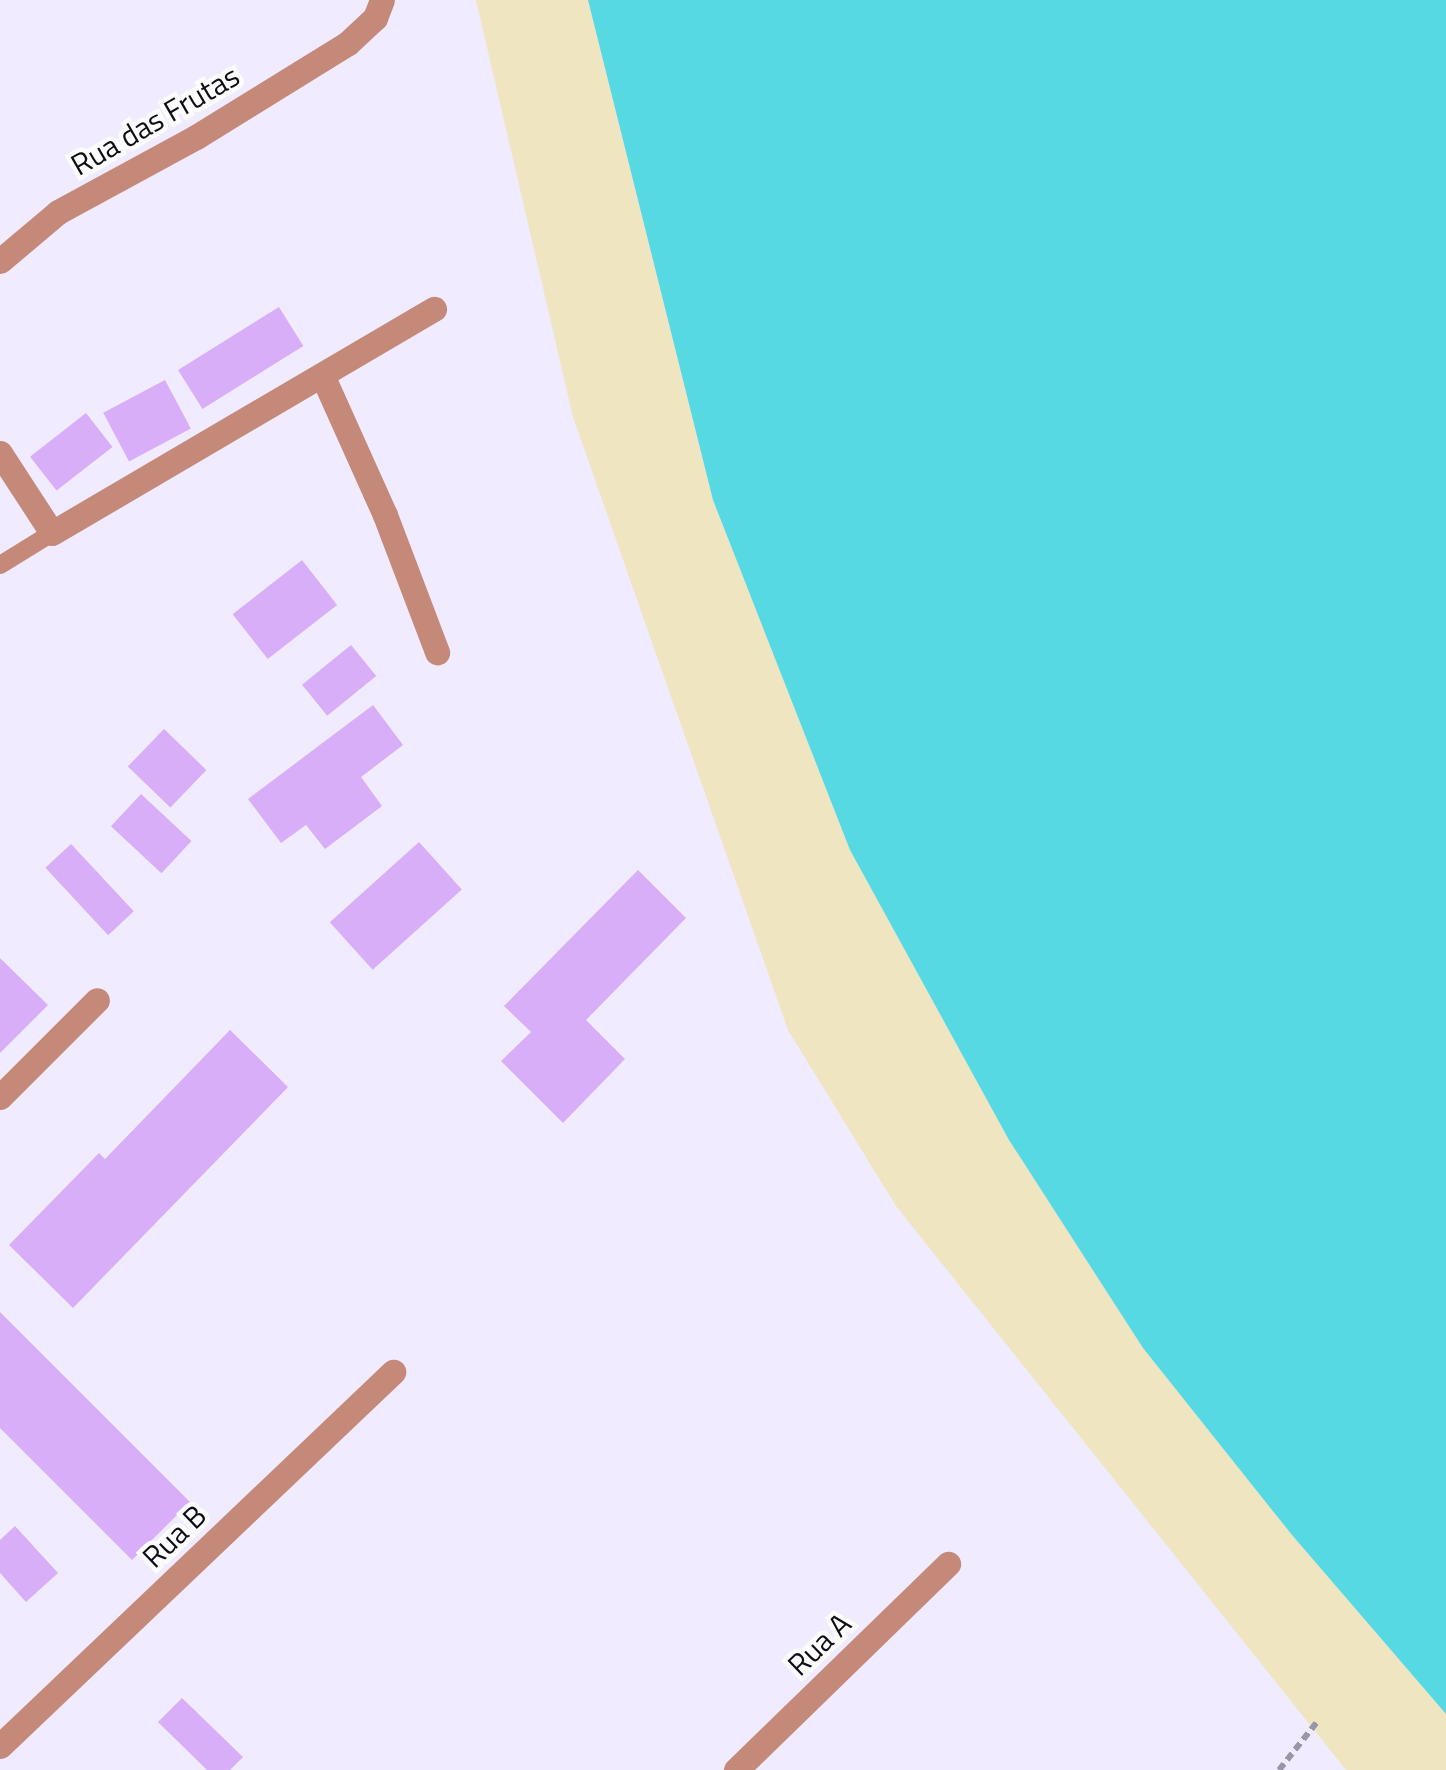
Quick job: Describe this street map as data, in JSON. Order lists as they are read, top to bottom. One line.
{"streets":{"street":["Rua das Frutas","Rua B","Rua A"]}}
